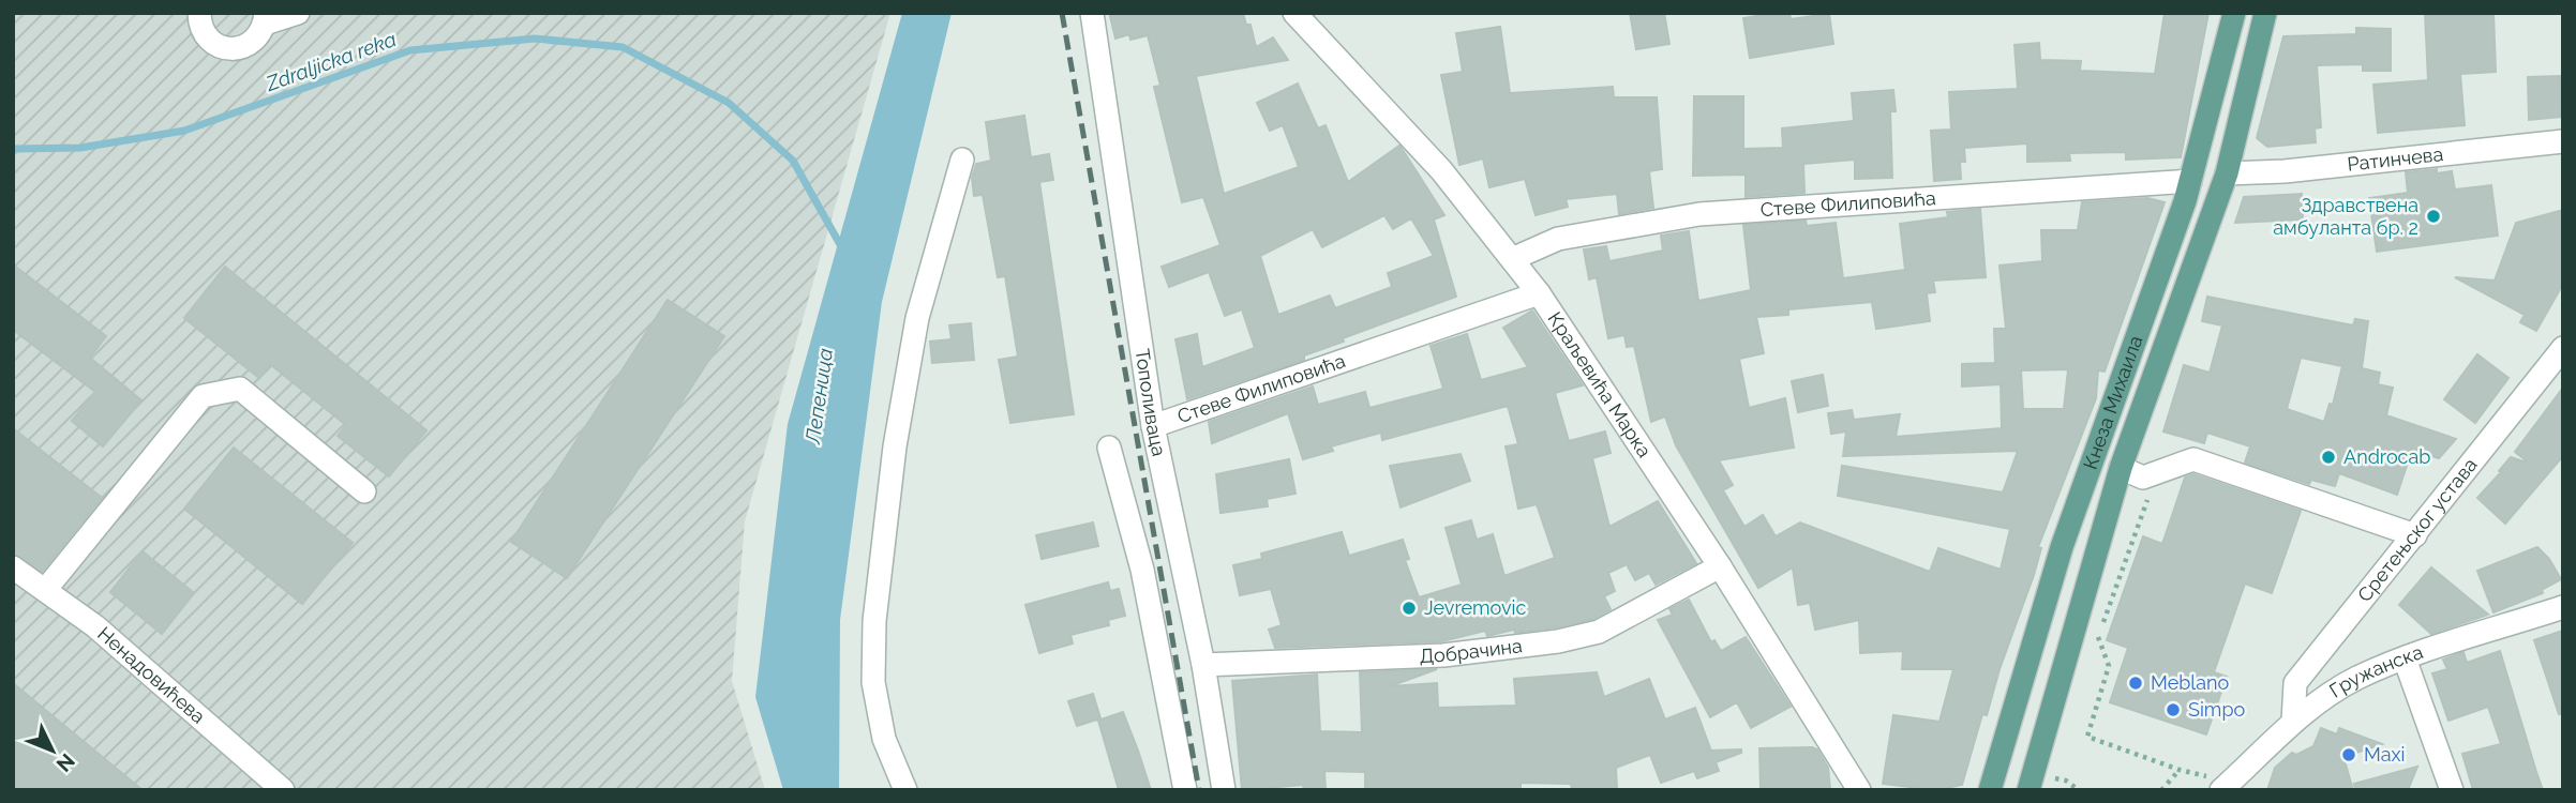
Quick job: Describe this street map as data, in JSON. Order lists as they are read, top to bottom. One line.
{"streets":{"main road":["Кнеза Михаила"],"street":["Ратинчева","Стеве Филиповића","Краљевића Марка","Тополиваца","Сретењског устава","Добрачина","Ненадовићева","Гружанска"]},"crossings":[["Ратинчева","Кнеза Михаила"],["Стеве Филиповића","Краљевића Марка"],["Стеве Филиповића","Кнеза Михаила"],["Стеве Филиповића","Тополиваца"],["Краљевића Марка","Добрачина"],["Тополиваца","Добрачина"],["Сретењског устава","Гружанска"]],"water":["Zdraljicka reka","Лепеница"],"places":["Здравствена амбуланта бр. 2","Androcab","Jevremovic","Meblano","Simpo","Maxi"],"north":"bottom right"}
